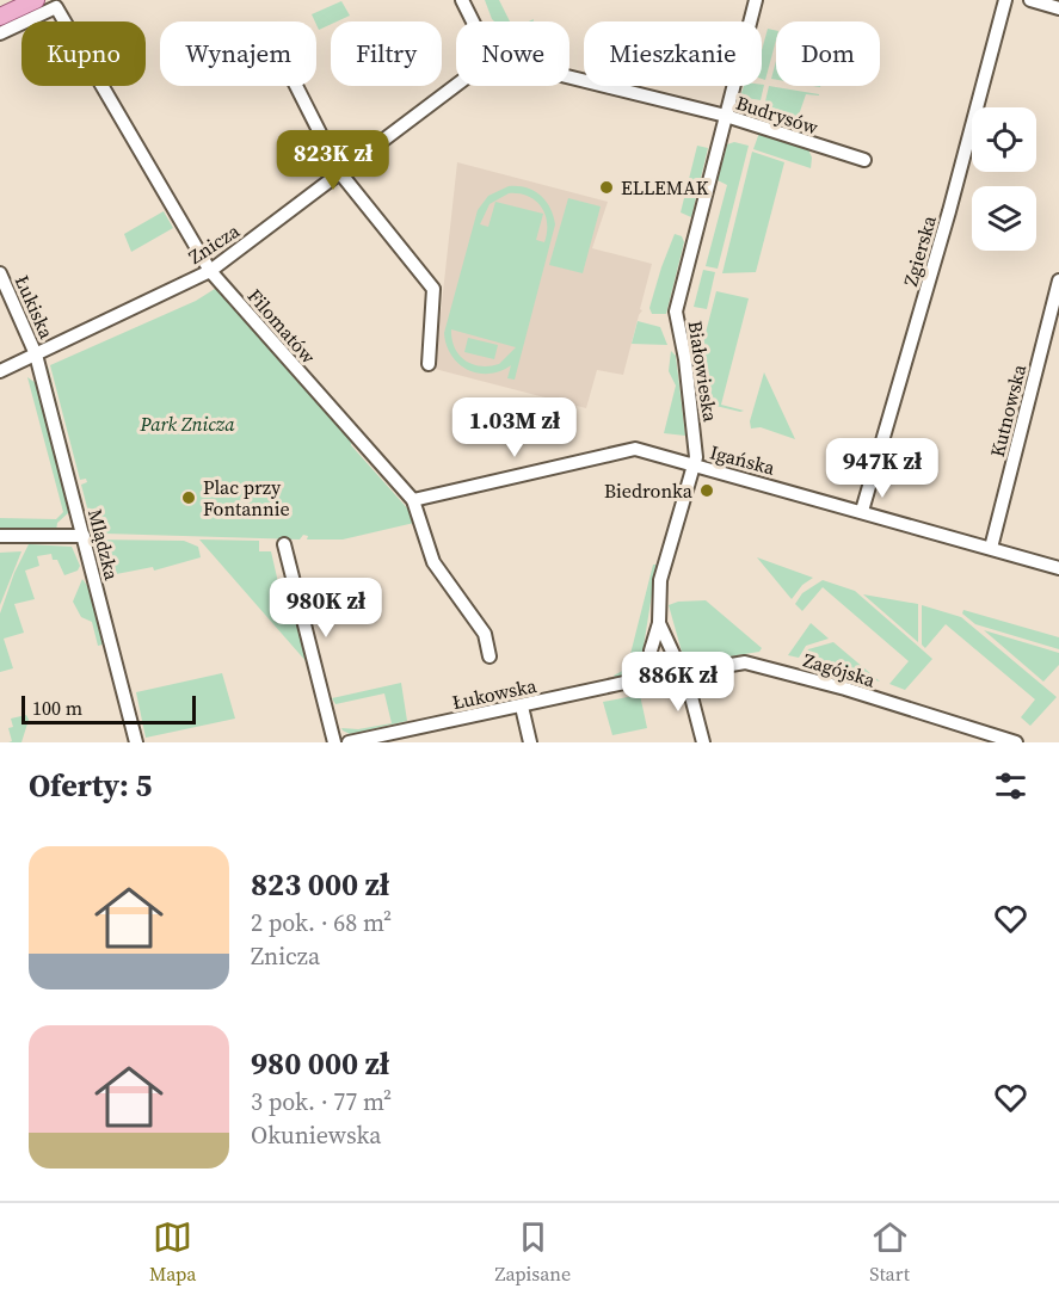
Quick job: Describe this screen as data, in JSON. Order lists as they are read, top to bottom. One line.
{"streets":{"street":["Budrysów","Znicza","Zgierska","Łukiska","Filomatów","Białowieska","Kutnowska","Igańska","Mlądzka","Zagójska","Łukowska"]},"crossings":[["Budrysów","Białowieska"],["Znicza","Łukiska"],["Znicza","Filomatów"],["Znicza","Mlądzka"],["Zgierska","Igańska"],["Łukiska","Mlądzka"],["Filomatów","Igańska"],["Białowieska","Igańska"],["Białowieska","Zagójska"],["Białowieska","Łukowska"],["Kutnowska","Igańska"],["Zagójska","Łukowska"]],"parks":["Park Znicza"],"places":["ELLEMAK","Biedronka","Plac przy Fontannie"],"scale_bar":"100 m","page":{"chip":["Kupno","Wynajem","Filtry","Nowe","Mieszkanie","Dom"],"price":["823K zł","1.03M zł","947K zł","980K zł","886K zł"],"scale":"100 m","heading":"Oferty: 5","list":[{"name":"823 000 zł","note":"2 pok. · 68 m² · Znicza"},{"name":"980 000 zł","note":"3 pok. · 77 m² · Okuniewska"}],"tabs":["Mapa","Zapisane","Start"]}}
